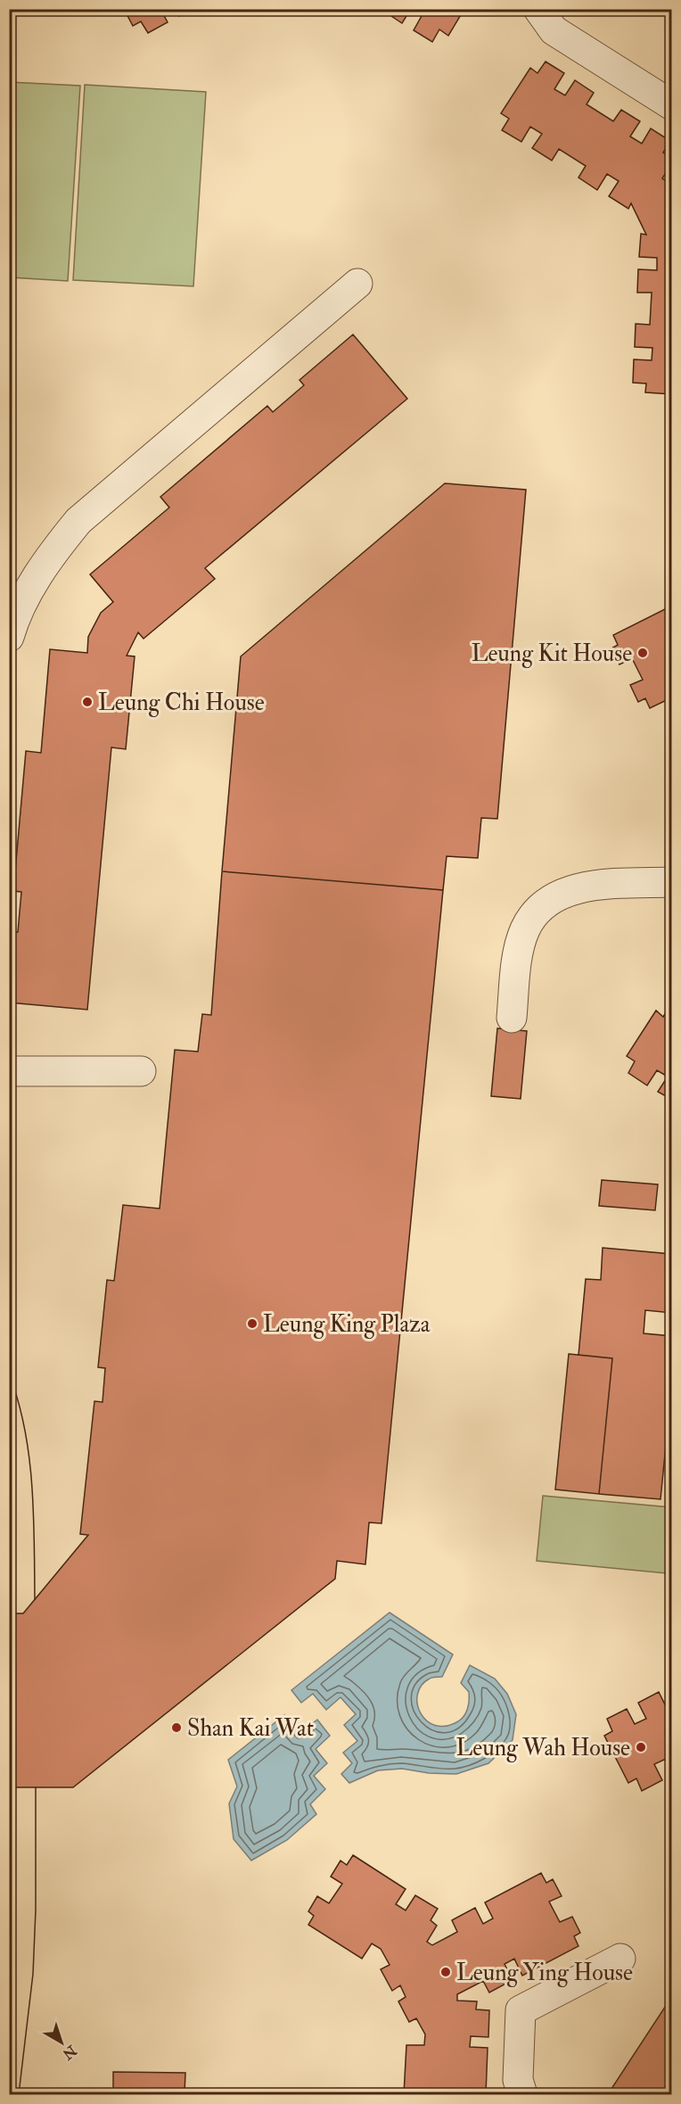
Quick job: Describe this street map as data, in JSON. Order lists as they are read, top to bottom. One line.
{"places":["Leung Kit House","Leung Chi House","Leung King Plaza","Shan Kai Wat","Leung Wah House","Leung Ying House"],"north":"bottom right"}
